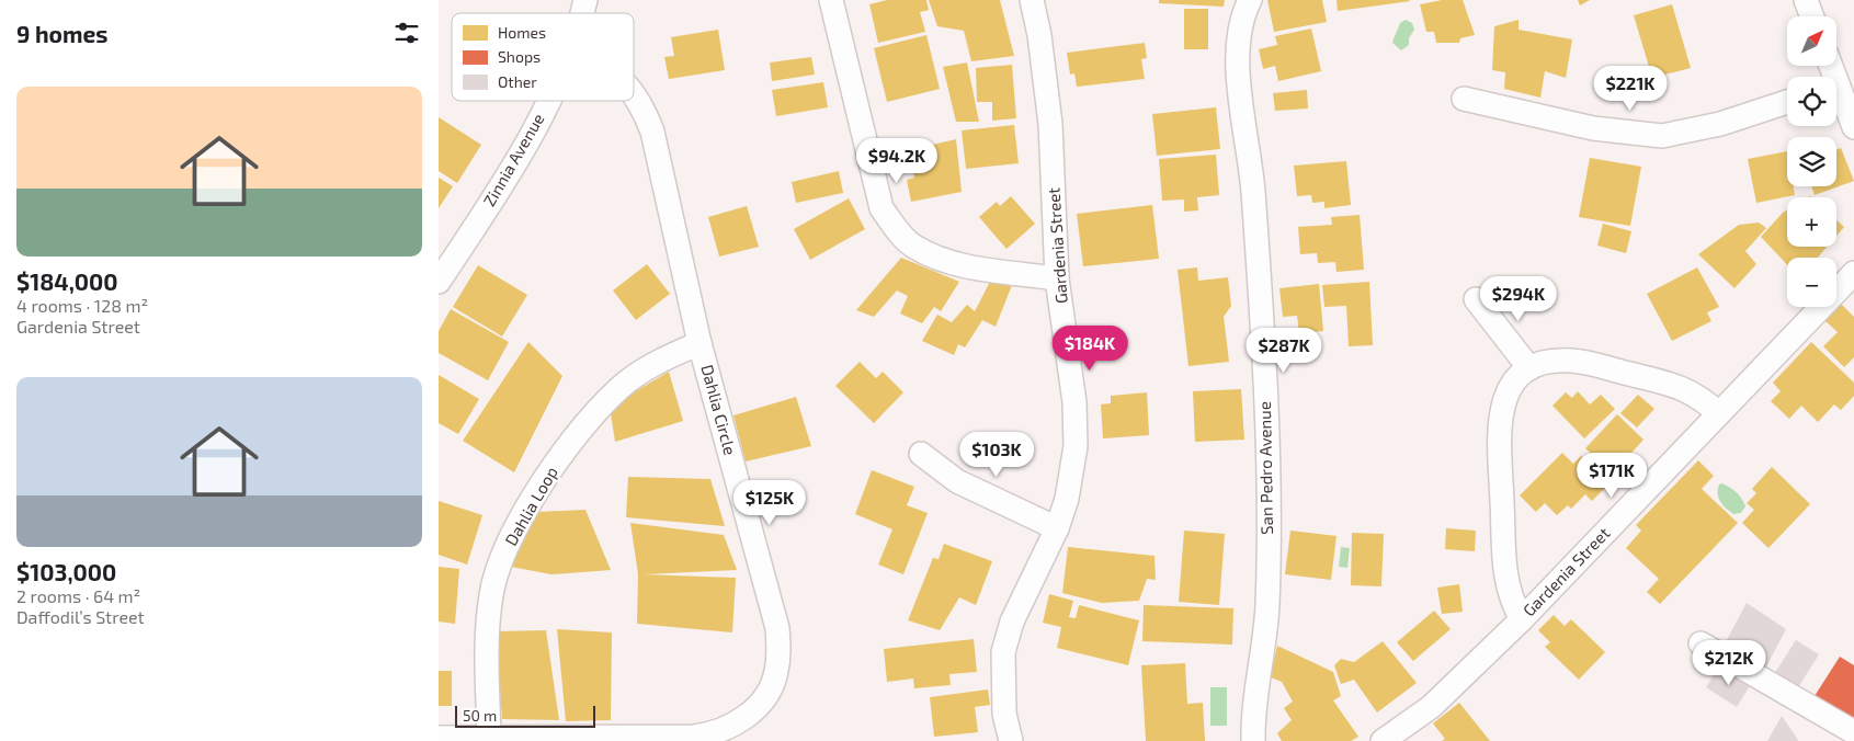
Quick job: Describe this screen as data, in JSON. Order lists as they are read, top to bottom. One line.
{"streets":{"street":["Zinnia Avenue","Gardenia Street","Dahlia Circle","San Pedro Avenue","Dahlia Loop"]},"crossings":[["Dahlia Circle","Dahlia Loop"]],"legend":["Homes","Shops","Other"],"scale_bar":"50 m","north":"top right","page":{"heading":"9 homes","map_buttons":["+","−"],"list":[{"name":"$184,000","note":"4 rooms · 128 m² · Gardenia Street"},{"name":"$103,000","note":"2 rooms · 64 m² · Daffodil’s Street"}],"price":["$221K","$94.2K","$294K","$184K","$287K","$103K","$171K","$125K","$212K"],"scale":"50 m"}}
